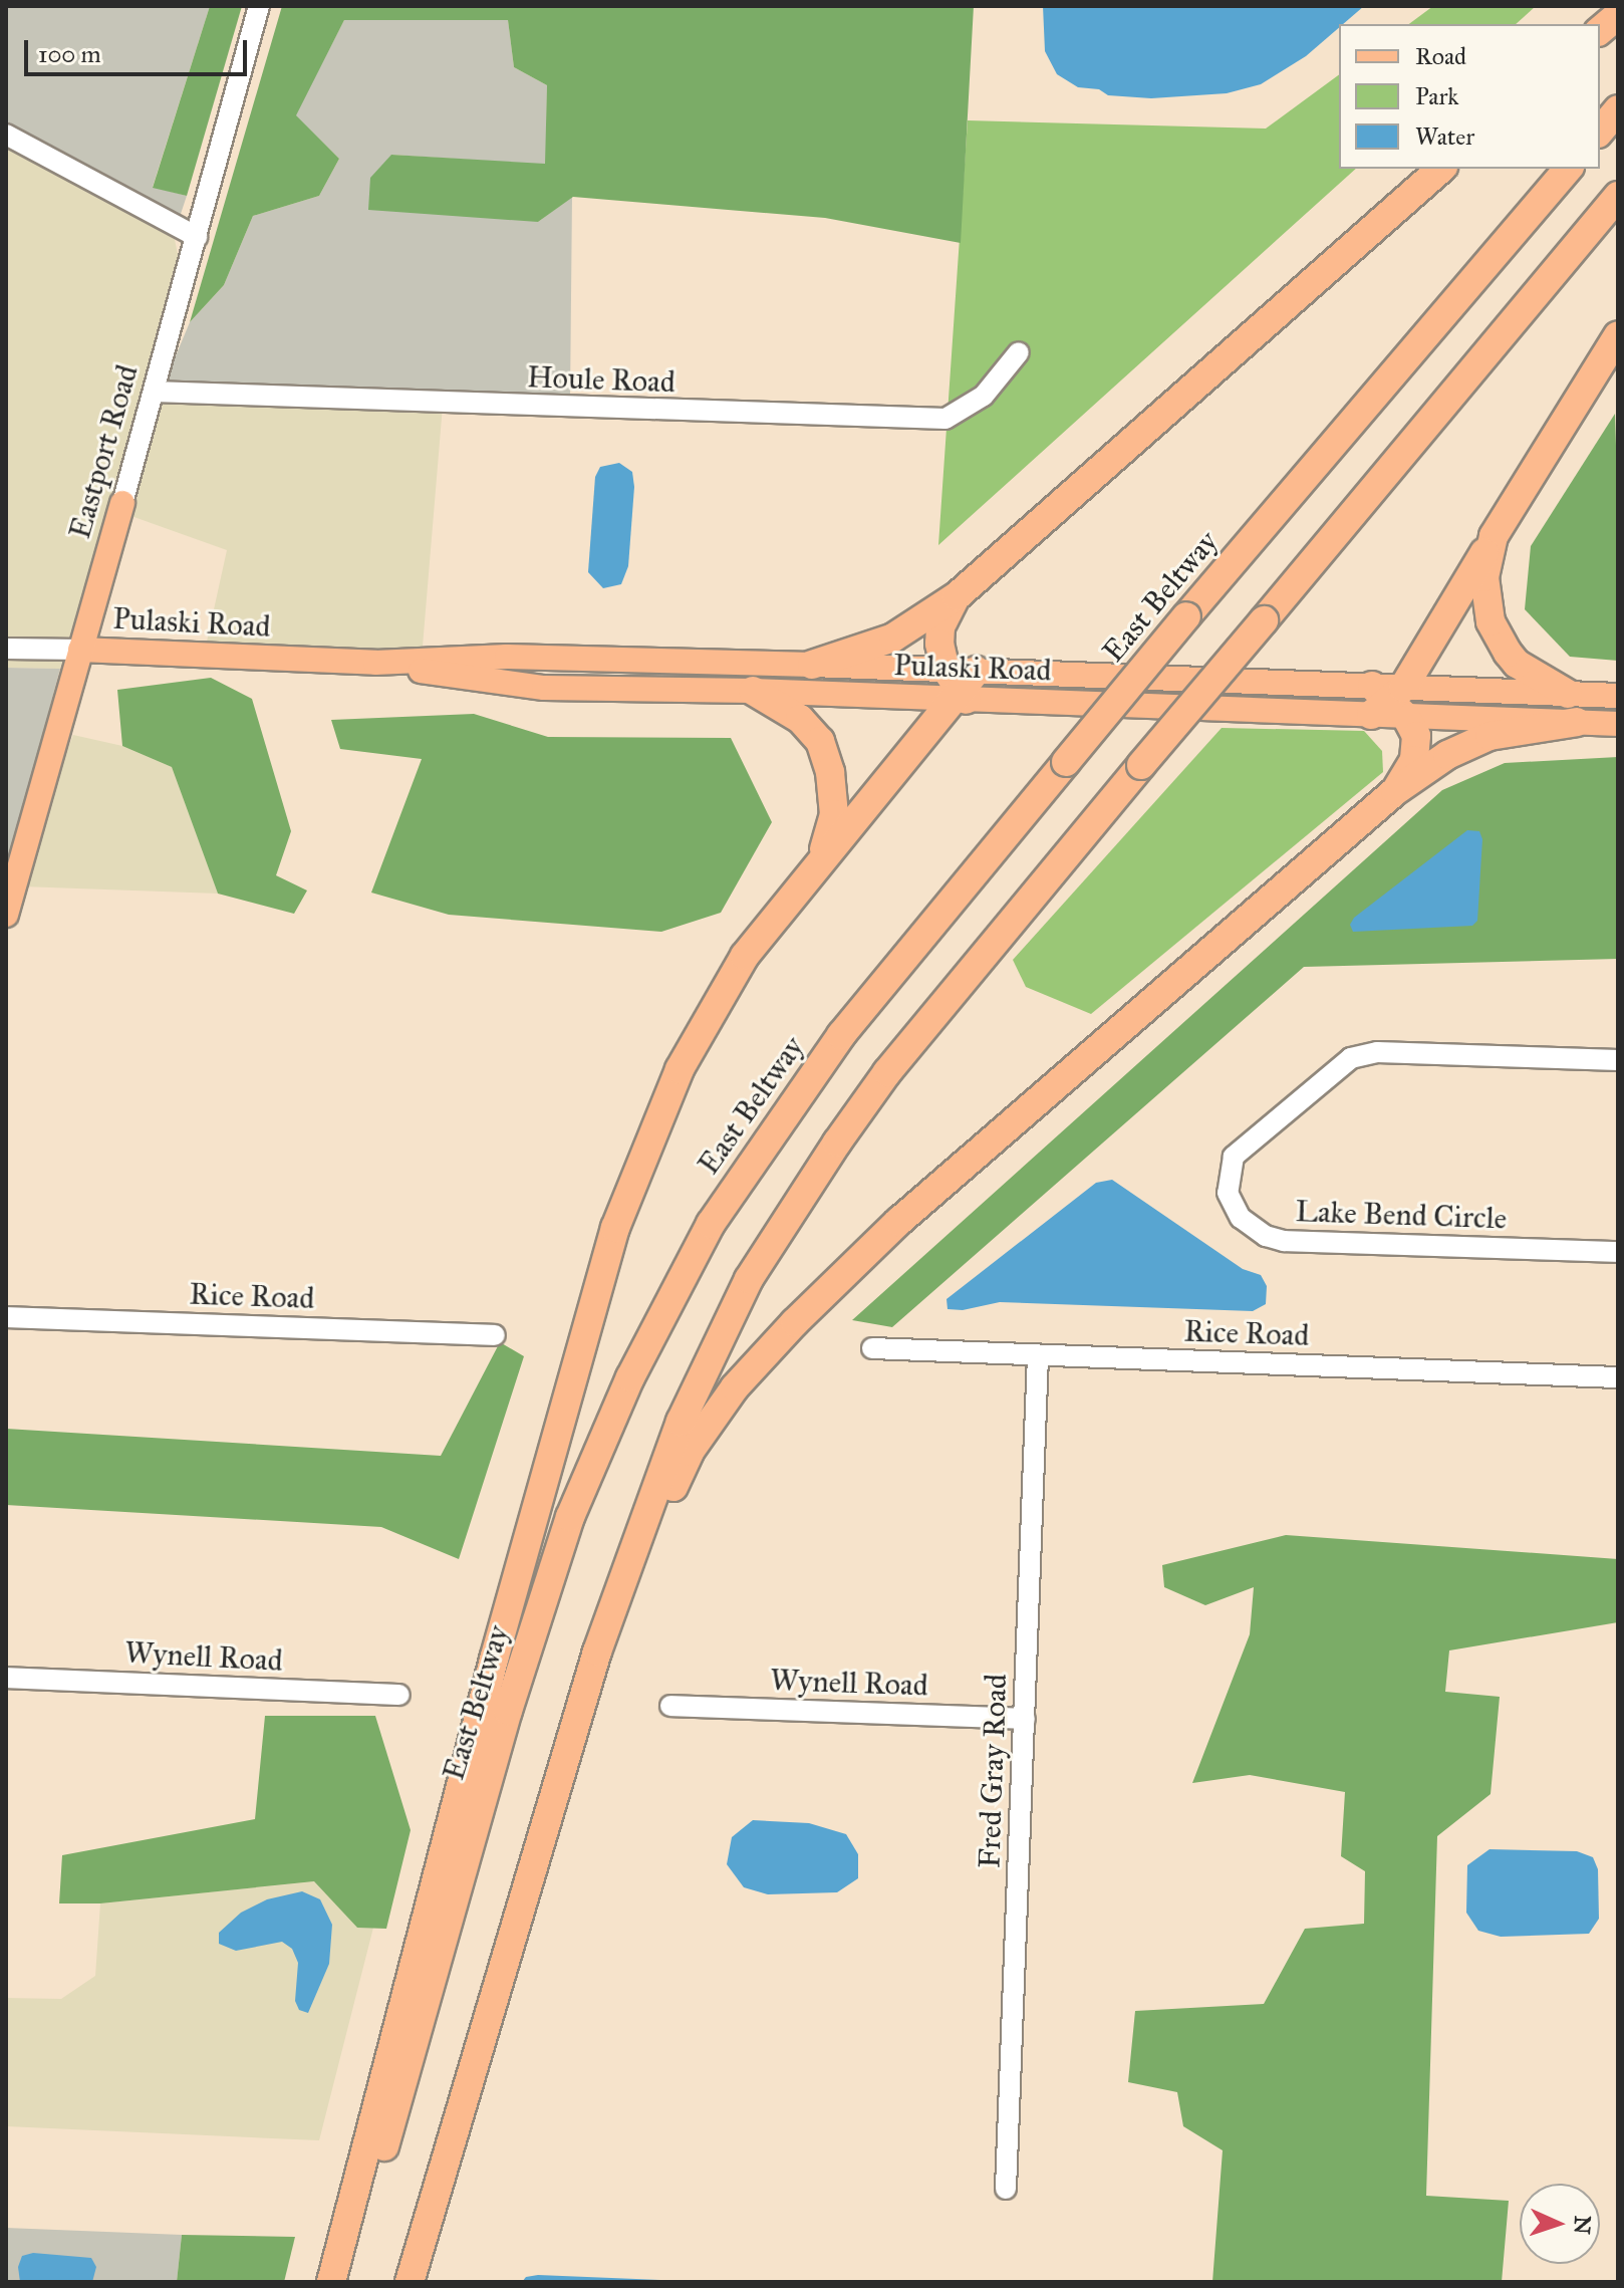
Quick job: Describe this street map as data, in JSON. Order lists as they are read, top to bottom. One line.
{"streets":{"highway":["East Beltway"],"main road":["Eastport Road","Pulaski Road"],"street":["Houle Road","Lake Bend Circle","Rice Road","Wynell Road","Fred Gray Road"]},"crossings":[["Houle Road","Eastport Road"],["Eastport Road","Pulaski Road"],["Rice Road","Fred Gray Road"],["Wynell Road","Fred Gray Road"]],"legend":["Road","Park","Water"],"scale_bar":"100 m","north":"right"}
